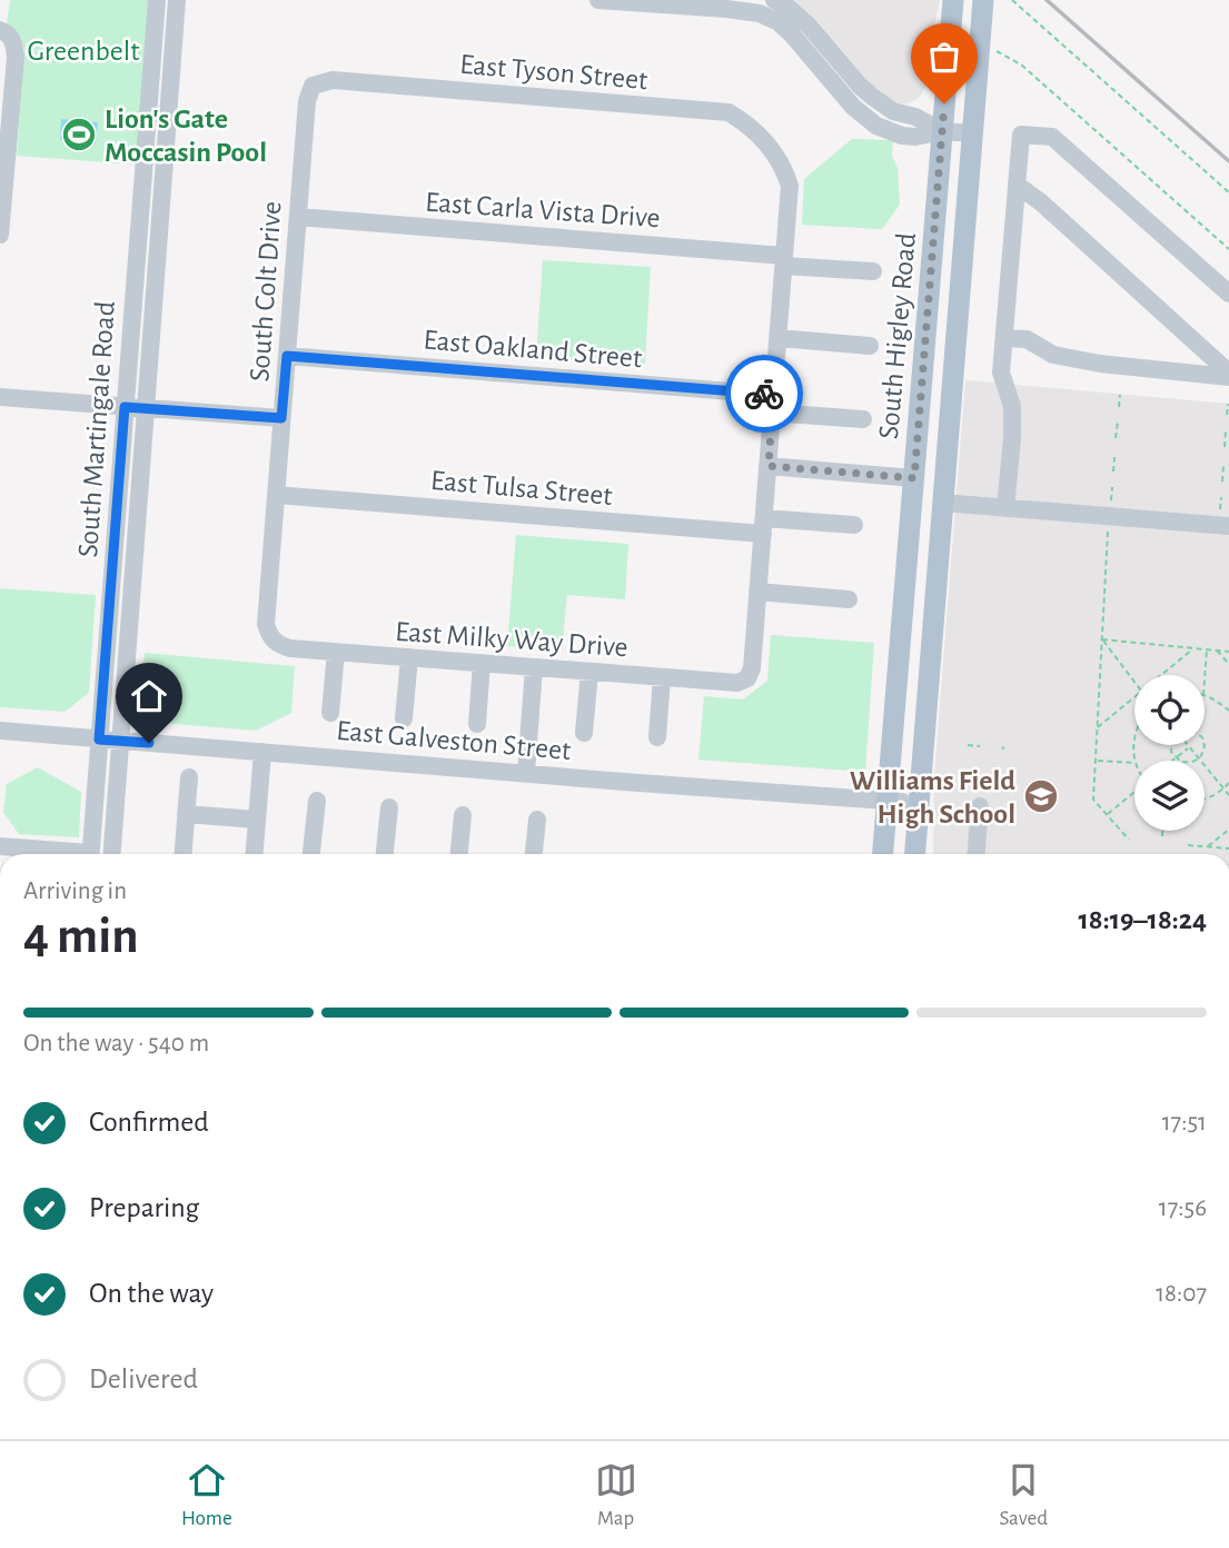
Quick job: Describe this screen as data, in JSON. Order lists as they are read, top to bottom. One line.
{"streets":{"main road":["South Higley Road"],"street":["East Tyson Street","East Carla Vista Drive","South Colt Drive","East Oakland Street","South Martingale Road","East Tulsa Street","East Milky Way Drive","East Galveston Street"]},"crossings":[["East Tyson Street","East Carla Vista Drive"],["East Tyson Street","South Colt Drive"],["East Carla Vista Drive","South Colt Drive"],["South Colt Drive","East Oakland Street"],["South Colt Drive","East Tulsa Street"],["South Colt Drive","East Milky Way Drive"],["South Higley Road","East Galveston Street"],["South Martingale Road","East Galveston Street"]],"parks":["Greenbelt"],"places":{"sports":["Lion's Gate Moccasin Pool"],"school or university":["Williams Field High School"]},"page":{"heading":["4 min","Arriving in","18:19–18:24"],"bar":"On the way · 540 m","list":[["Confirmed","17:51"],["Preparing","17:56"],["On the way","18:07"],"Delivered"],"tabs":["Home","Map","Saved"]}}
